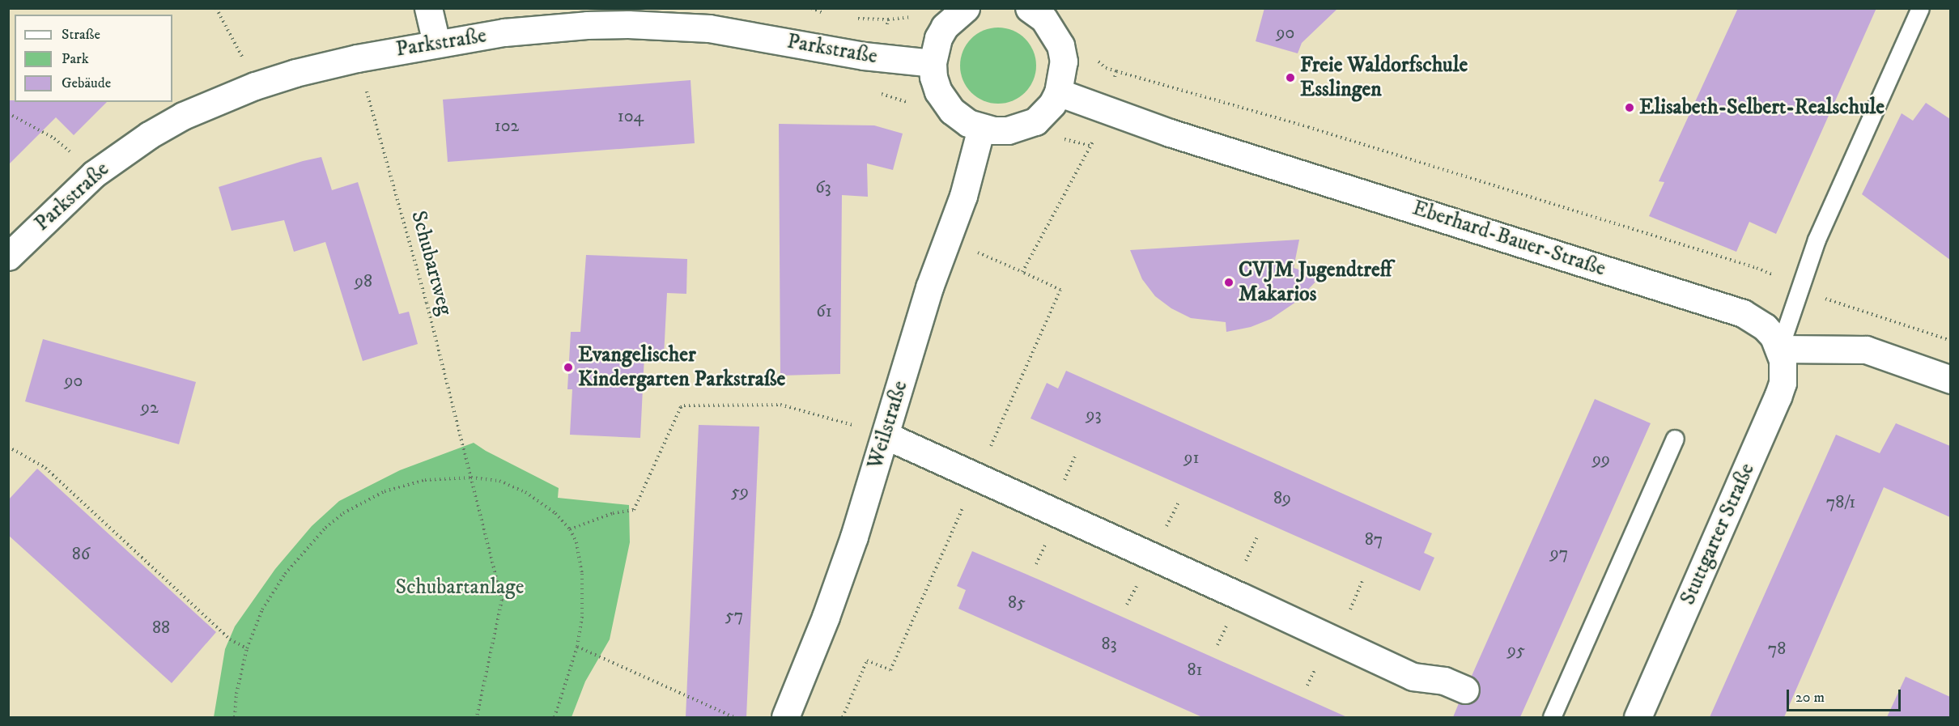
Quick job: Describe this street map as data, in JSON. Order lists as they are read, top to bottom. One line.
{"streets":{"street":["Parkstraße","Eberhard-Bauer-Straße","Weilstraße","Stuttgarter Straße"],"path":["Schubartweg"]},"crossings":[["Parkstraße","Schubartweg"],["Eberhard-Bauer-Straße","Stuttgarter Straße"]],"parks":["Schubartanlage"],"places":["Freie Waldorfschule Esslingen","Elisabeth-Selbert-Realschule","CVJM Jugendtreff Makarios","Evangelischer Kindergarten Parkstraße"],"house_numbers":["90","104","102","63","98","61","90","92","93","91","99","59","89","78/1","87","97","86","85","57","88","83","78","95","81"],"legend":["Straße","Park","Gebäude"],"scale_bar":"20 m"}
